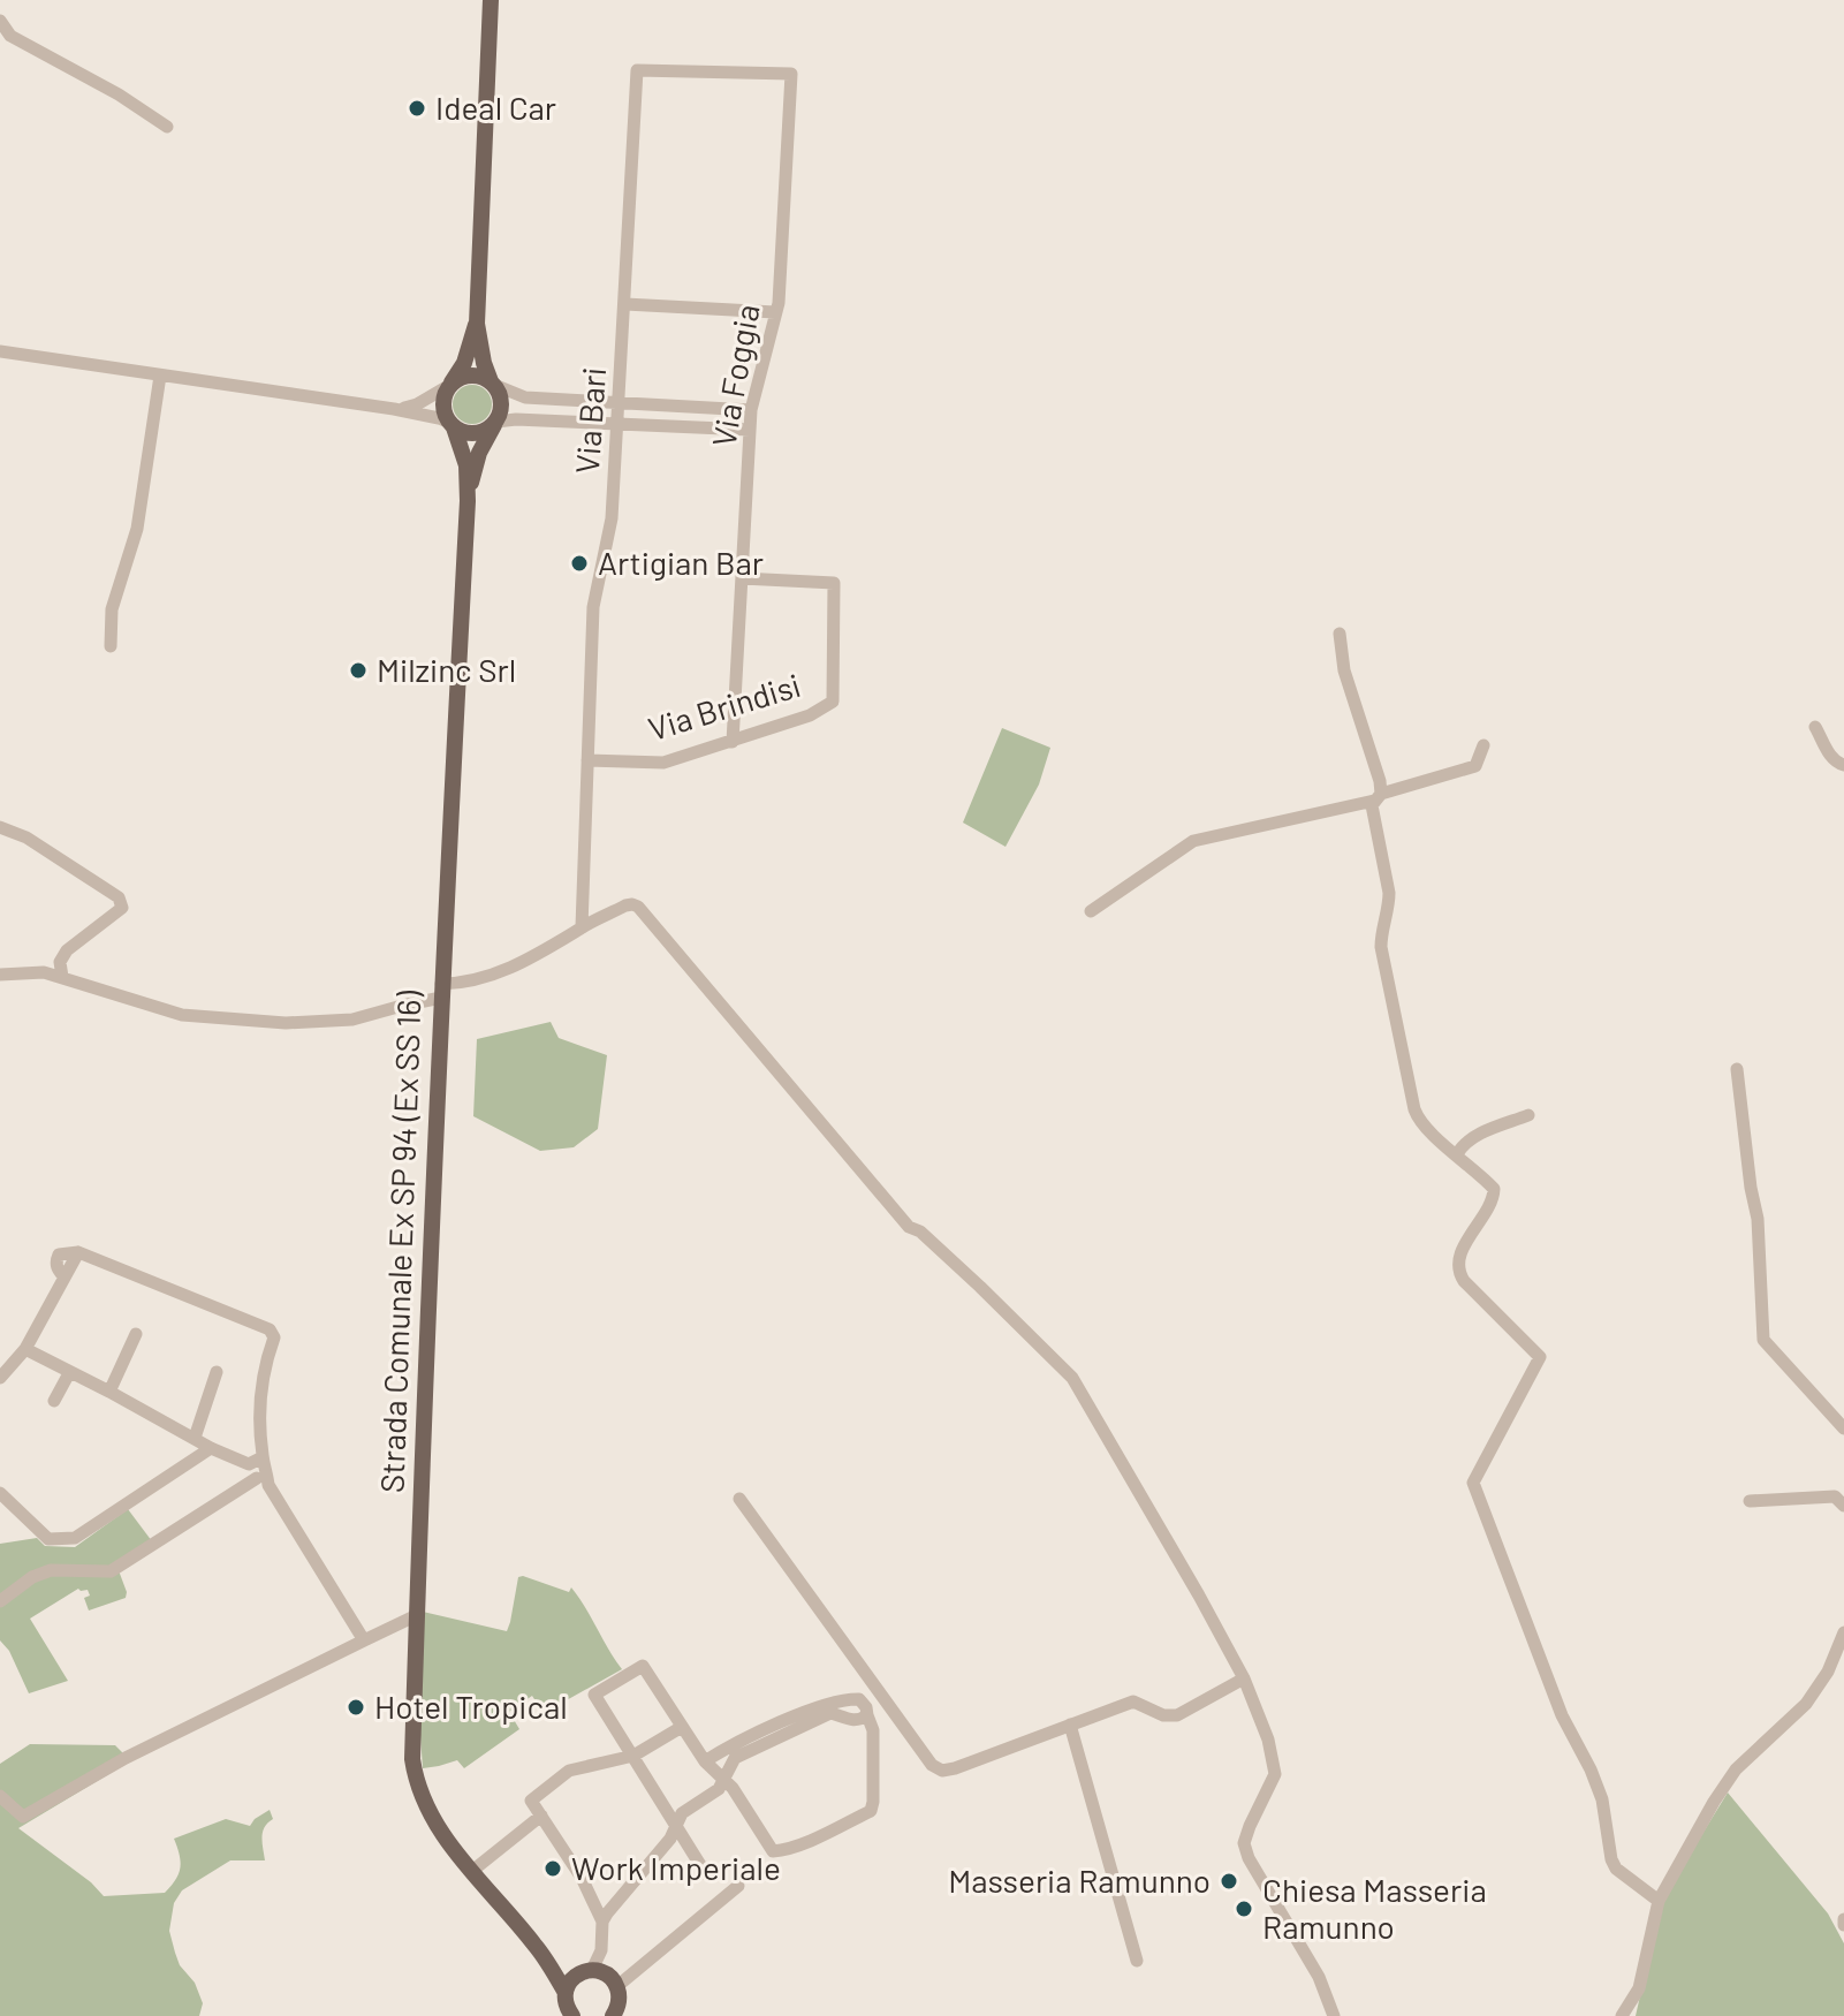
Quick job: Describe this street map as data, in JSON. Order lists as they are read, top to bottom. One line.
{"streets":{"main road":["Strada Comunale Ex SP 94 (Ex SS 16)"],"street":["Via Foggia","Via Bari","Via Brindisi"]},"crossings":[["Via Foggia","Via Bari"],["Via Foggia","Via Brindisi"],["Via Bari","Via Brindisi"]],"places":["Ideal Car","Artigian Bar","Milzinc Srl","Hotel Tropical","Work Imperiale","Masseria Ramunno","Chiesa Masseria Ramunno"]}
